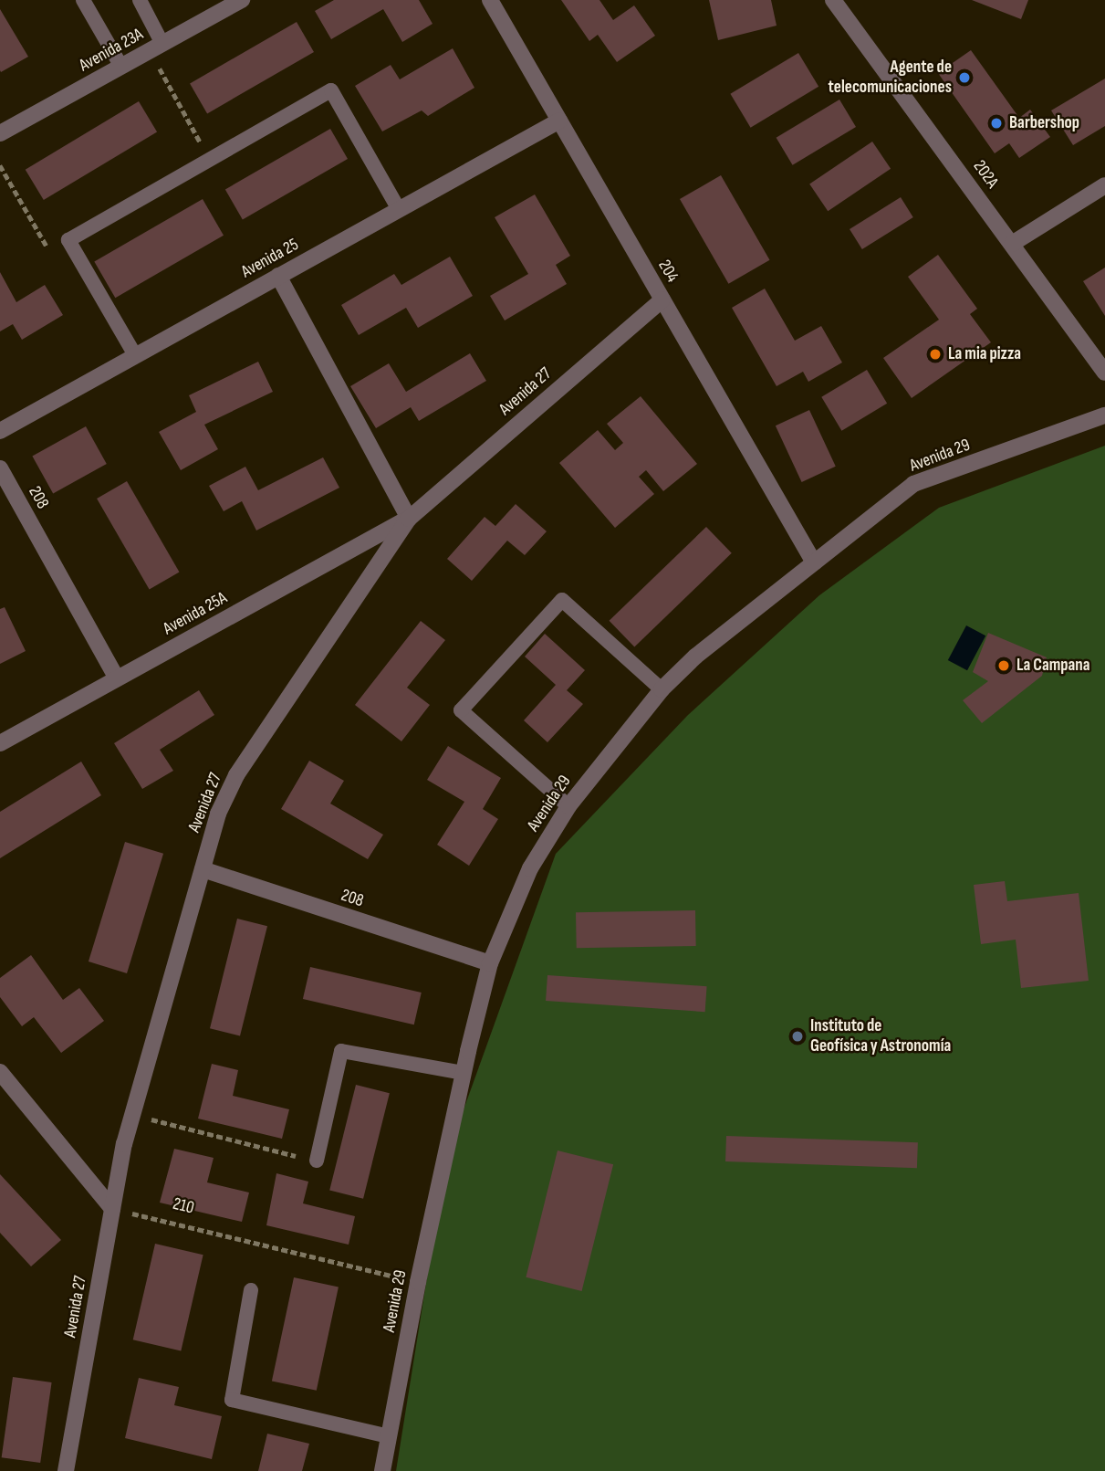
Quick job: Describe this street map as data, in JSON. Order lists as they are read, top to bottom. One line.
{"streets":{"street":["Avenida 23A","202A","Avenida 25","204","Avenida 27","Avenida 29","208","Avenida 25A"],"path":["210"]},"crossings":[["Avenida 25","204"],["204","Avenida 27"],["204","Avenida 29"],["Avenida 27","208"],["Avenida 27","Avenida 25A"],["Avenida 27","210"],["Avenida 29","208"],["Avenida 29","210"],["208","Avenida 25A"]],"places":["Agente de telecomunicaciones","Barbershop","La mia pizza","La Campana","Instituto de Geofísica y Astronomía"]}
